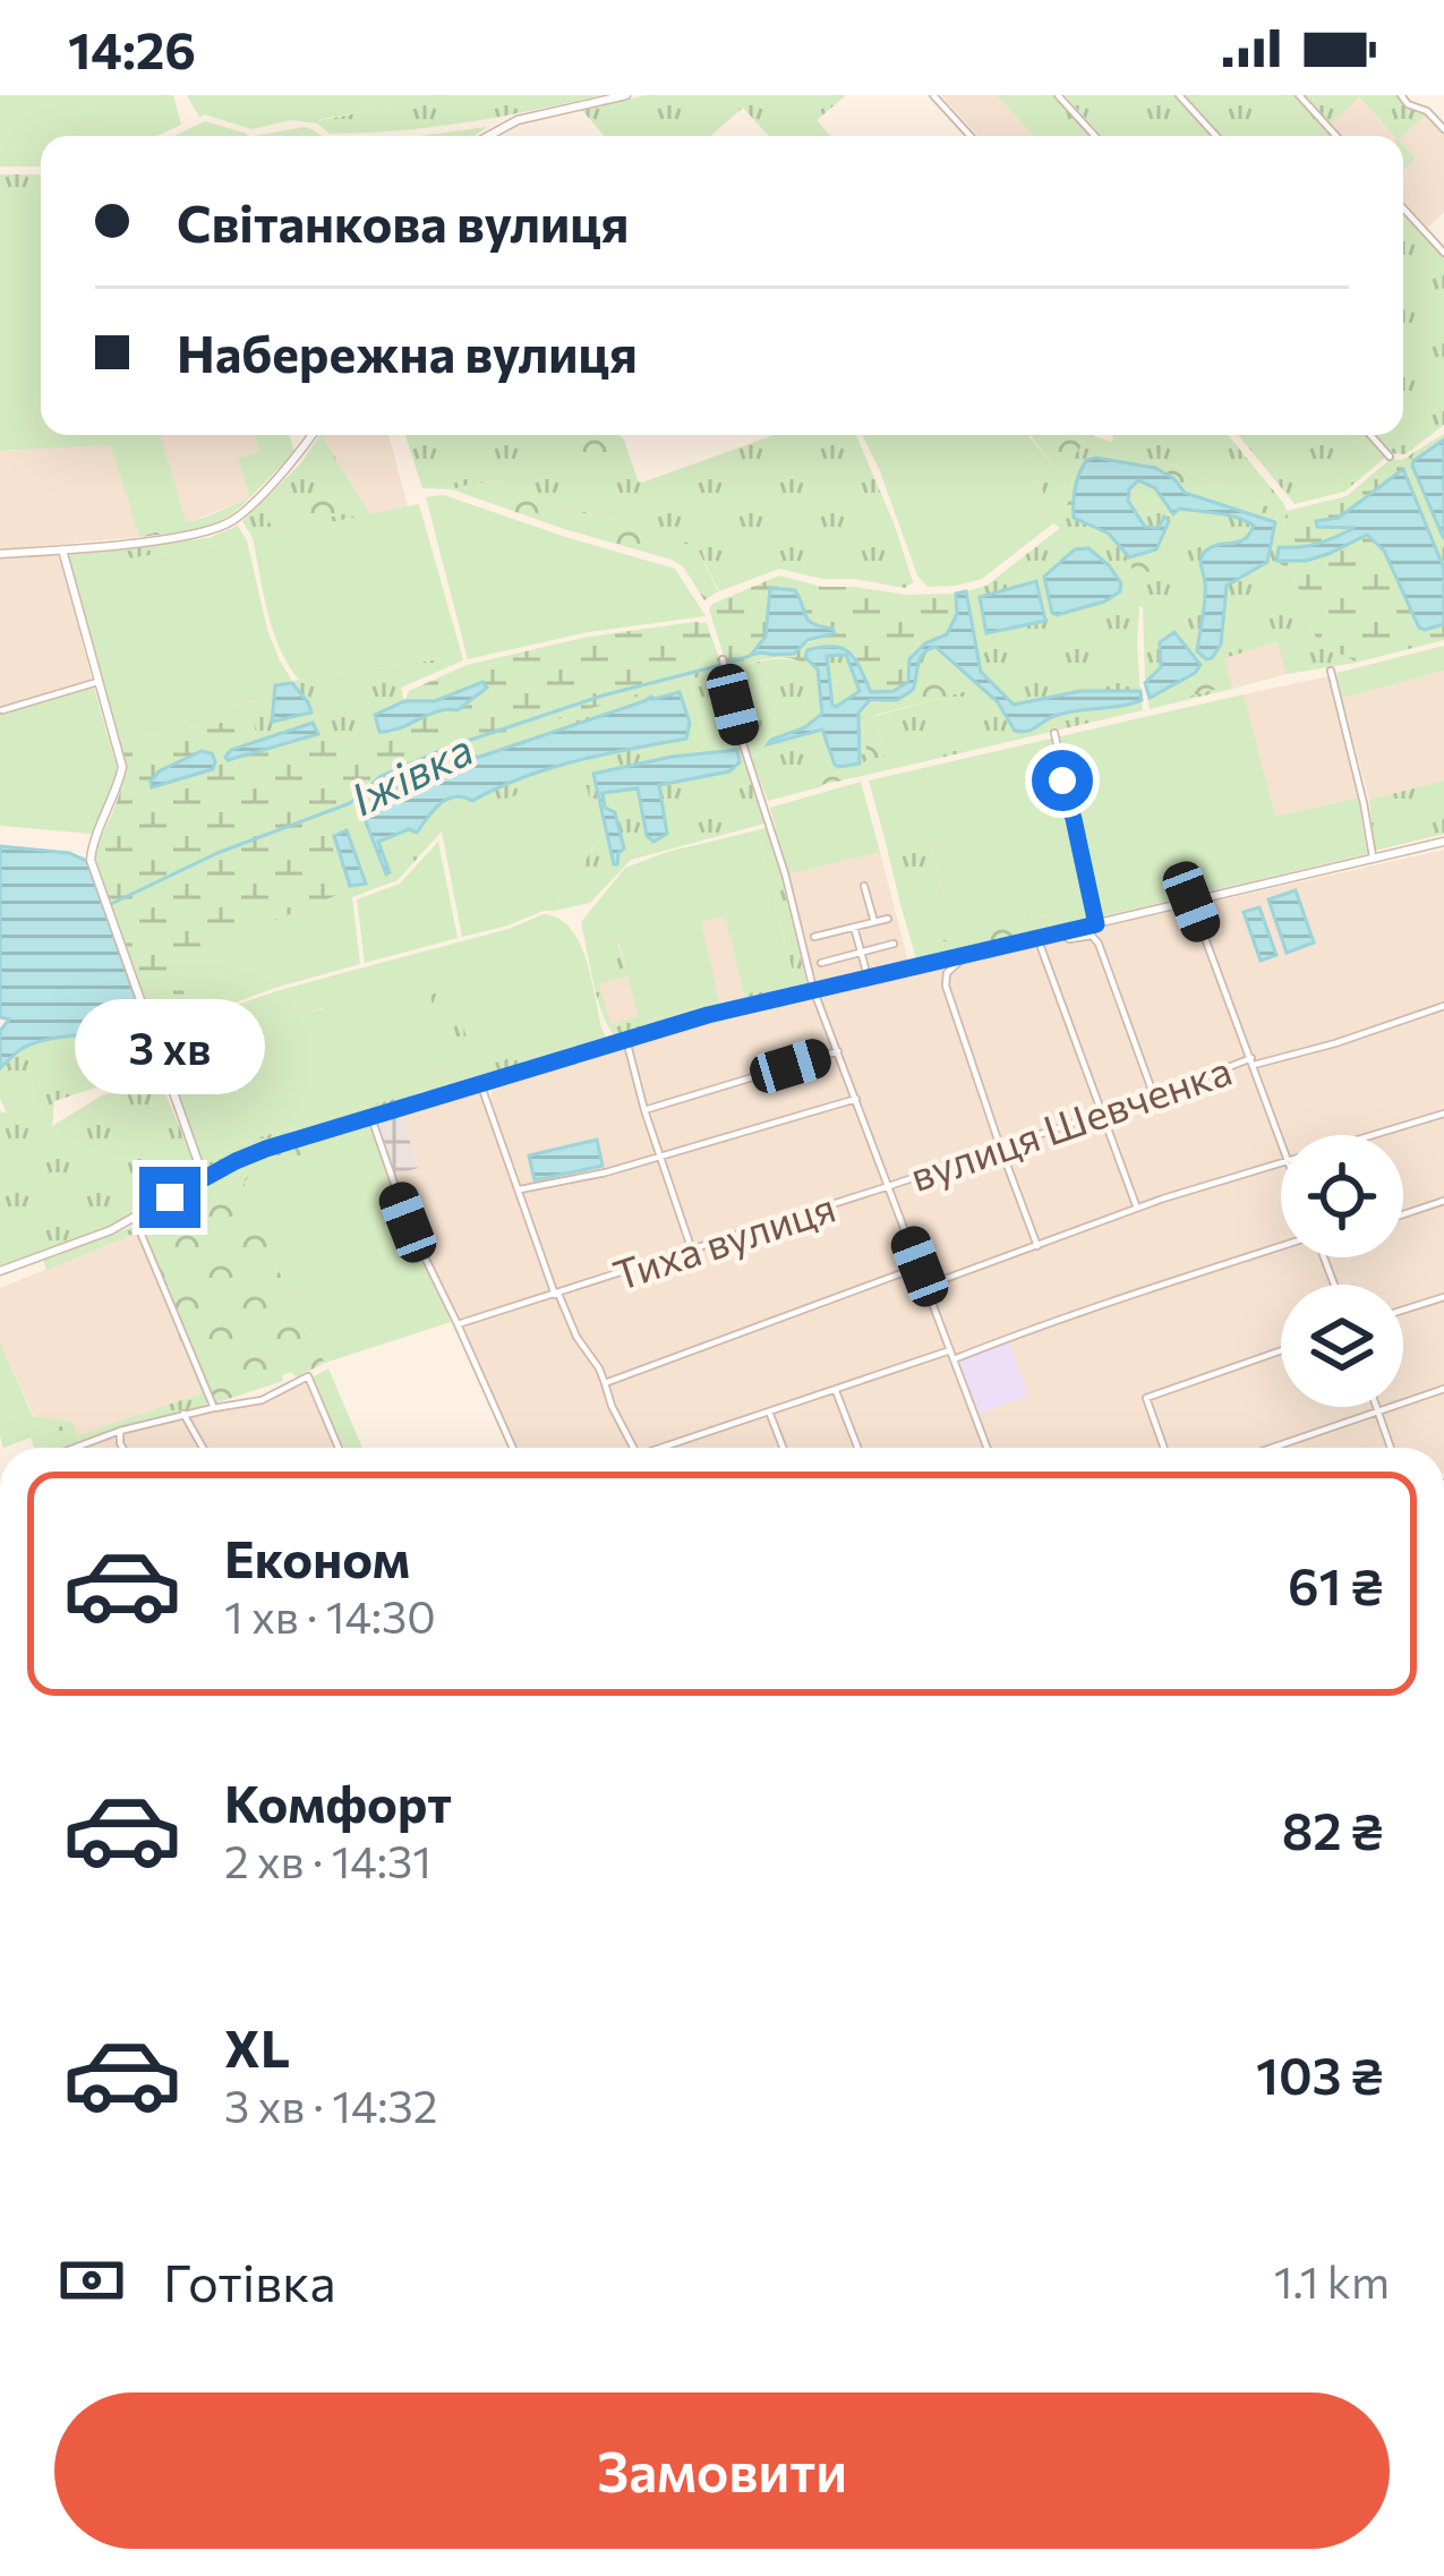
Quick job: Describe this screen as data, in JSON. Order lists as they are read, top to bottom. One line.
{"streets":{"street":["вулиця Шевченка","Тиха вулиця"]},"crossings":[["вулиця Шевченка","Тиха вулиця"]],"water":["Іжівка"],"page":{"status":"14:26","banner":["Світанкова вулиця","Набережна вулиця"],"bubble":"3 хв","list":[{"name":"Економ","note":"1 хв · 14:30","value":"61 ₴"},{"name":"Комфорт","note":"2 хв · 14:31","value":"82 ₴"},{"name":"XL","note":"3 хв · 14:32","value":"103 ₴"}],"pay":["Готівка","1.1 km"],"buttons":"Замовити"}}
